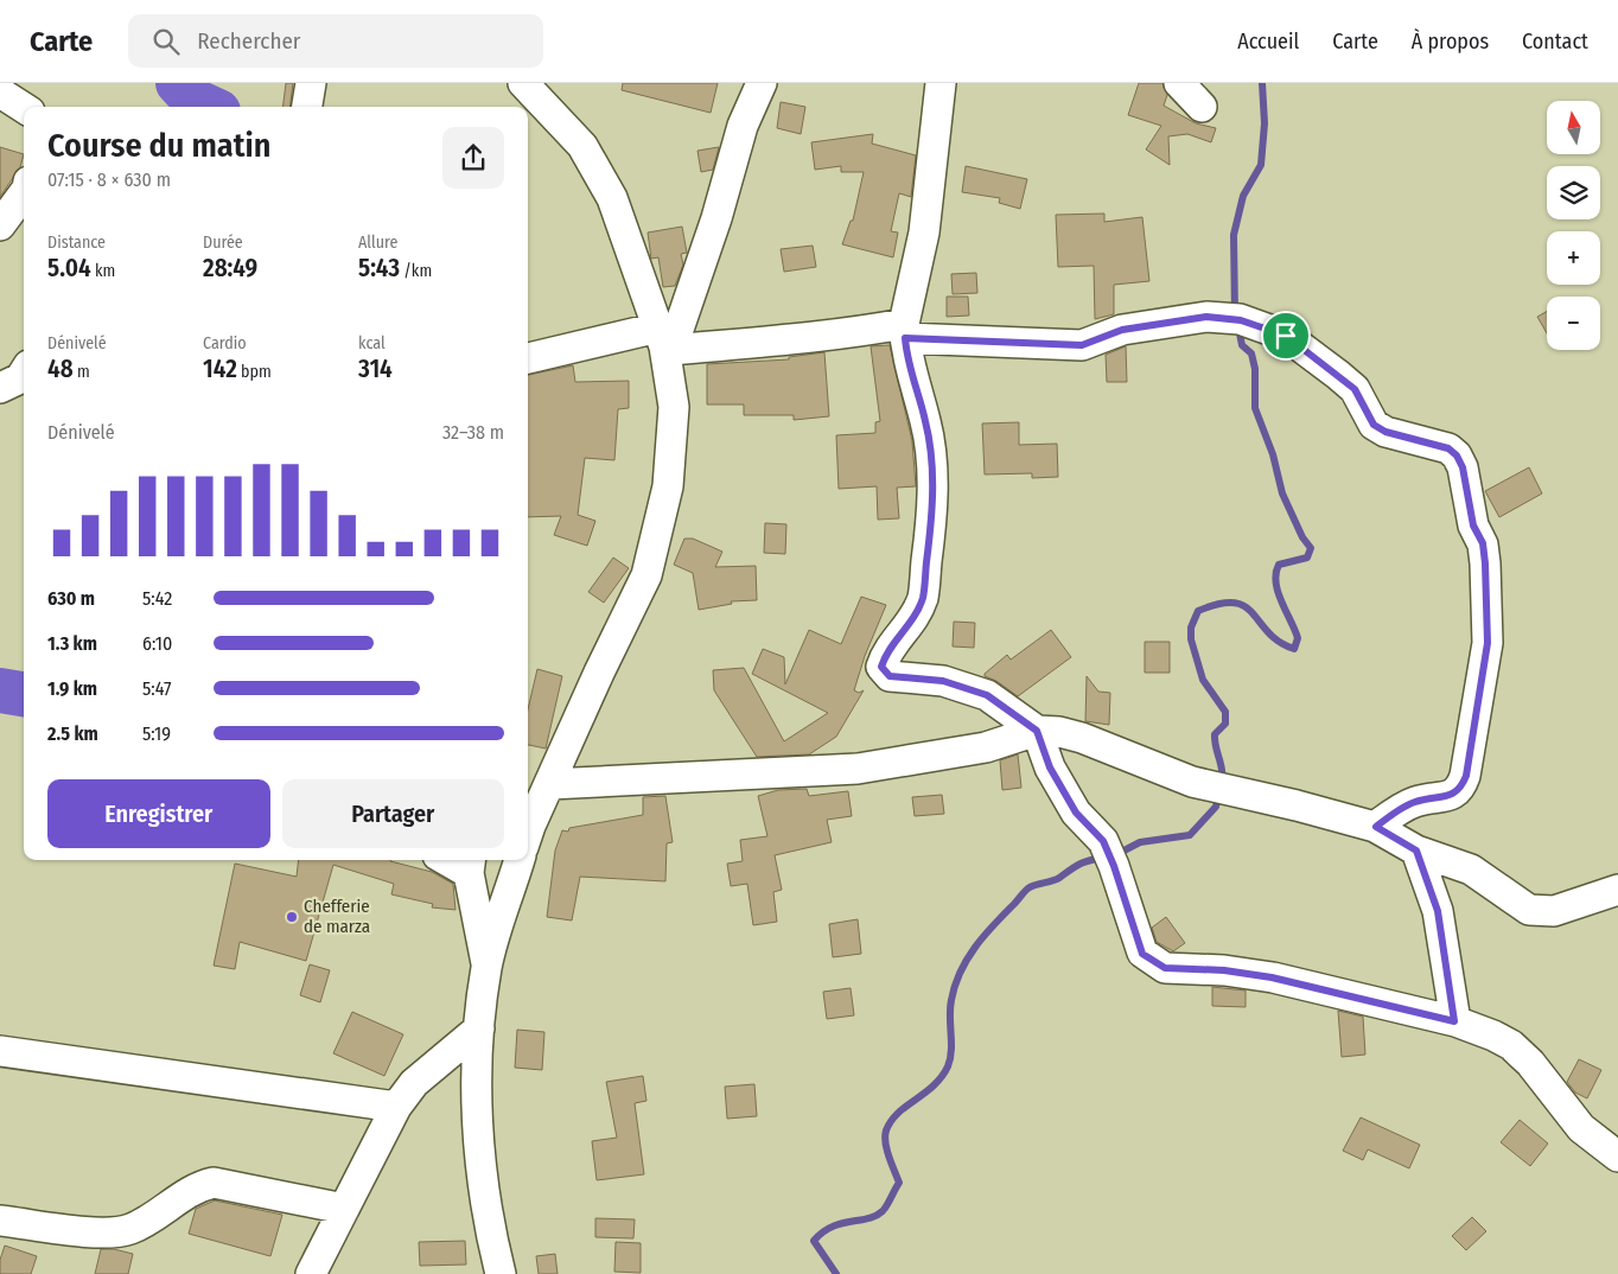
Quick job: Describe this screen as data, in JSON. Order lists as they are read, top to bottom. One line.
{"places":["Chefferie de marza"],"north":"top","page":{"header":"Carte","search":"Rechercher","nav":["Accueil","Carte","À propos","Contact"],"map_buttons":["+","−"],"heading":["Course du matin","07:15 · 8 × 630 m"],"stats":[["Distance","5.04 km"],["Durée","28:49"],["Allure","5:43 /km"],["Dénivelé","48 m"],["Cardio","142 bpm"],["kcal","314"]],"chart":["Dénivelé","32–38 m"],"list":[{"name":"630 m","note":"5:42"},{"name":"1.3 km","note":"6:10"},{"name":"1.9 km","note":"5:47"},{"name":"2.5 km","note":"5:19"}],"buttons":["Enregistrer","Partager"]}}
